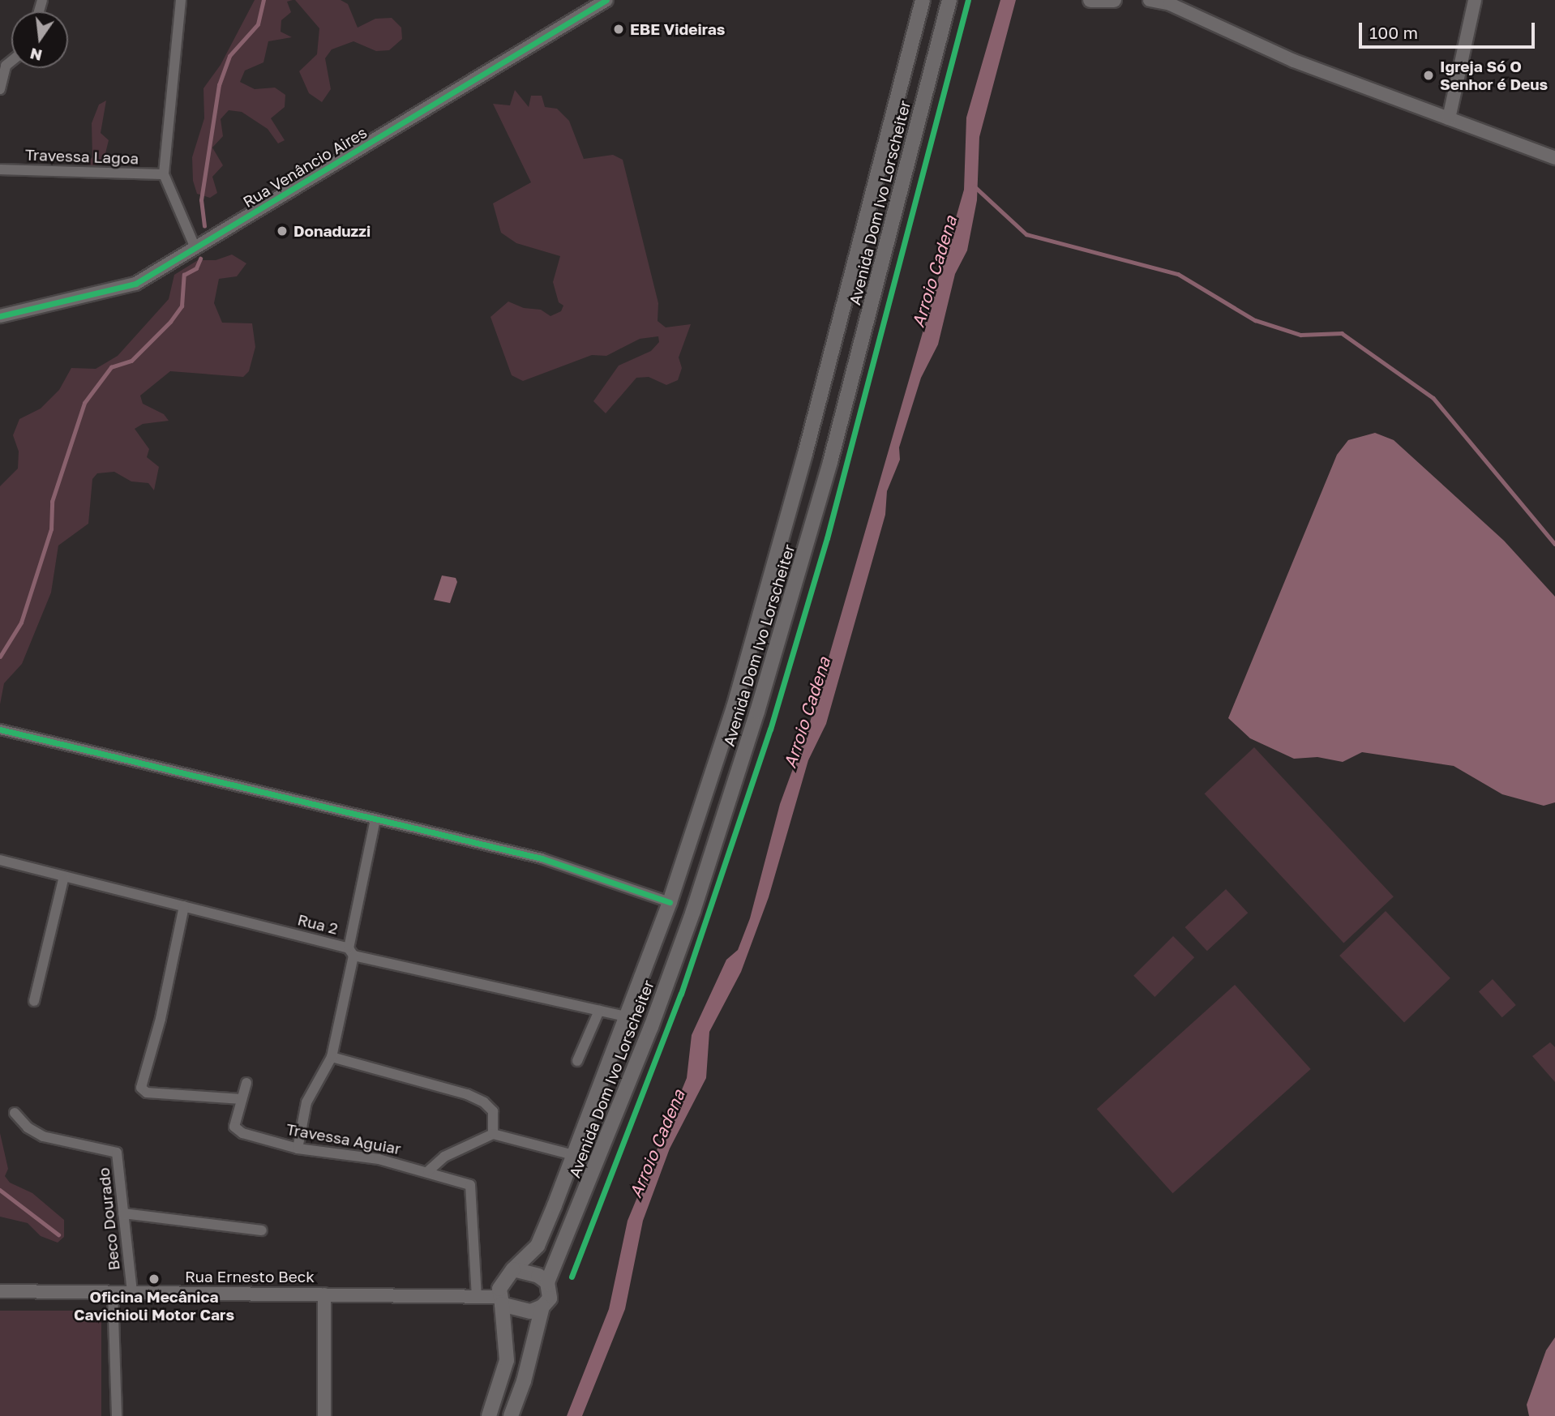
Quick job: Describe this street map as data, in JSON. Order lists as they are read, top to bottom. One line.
{"streets":{"main road":["Avenida Dom Ivo Lorscheiter"],"street":["Travessa Lagoa","Rua Venâncio Aires","Rua 2","Travessa Aguiar","Beco Dourado","Rua Ernesto Beck"]},"crossings":[["Avenida Dom Ivo Lorscheiter","Rua 2"],["Avenida Dom Ivo Lorscheiter","Rua Ernesto Beck"],["Travessa Aguiar","Rua Ernesto Beck"],["Beco Dourado","Rua Ernesto Beck"]],"water":["Arroio Cadena"],"places":["EBE Videiras","Igreja Só O Senhor é Deus","Donaduzzi","Oficina Mecânica Cavichioli Motor Cars"],"scale_bar":"100 m","north":"bottom"}
